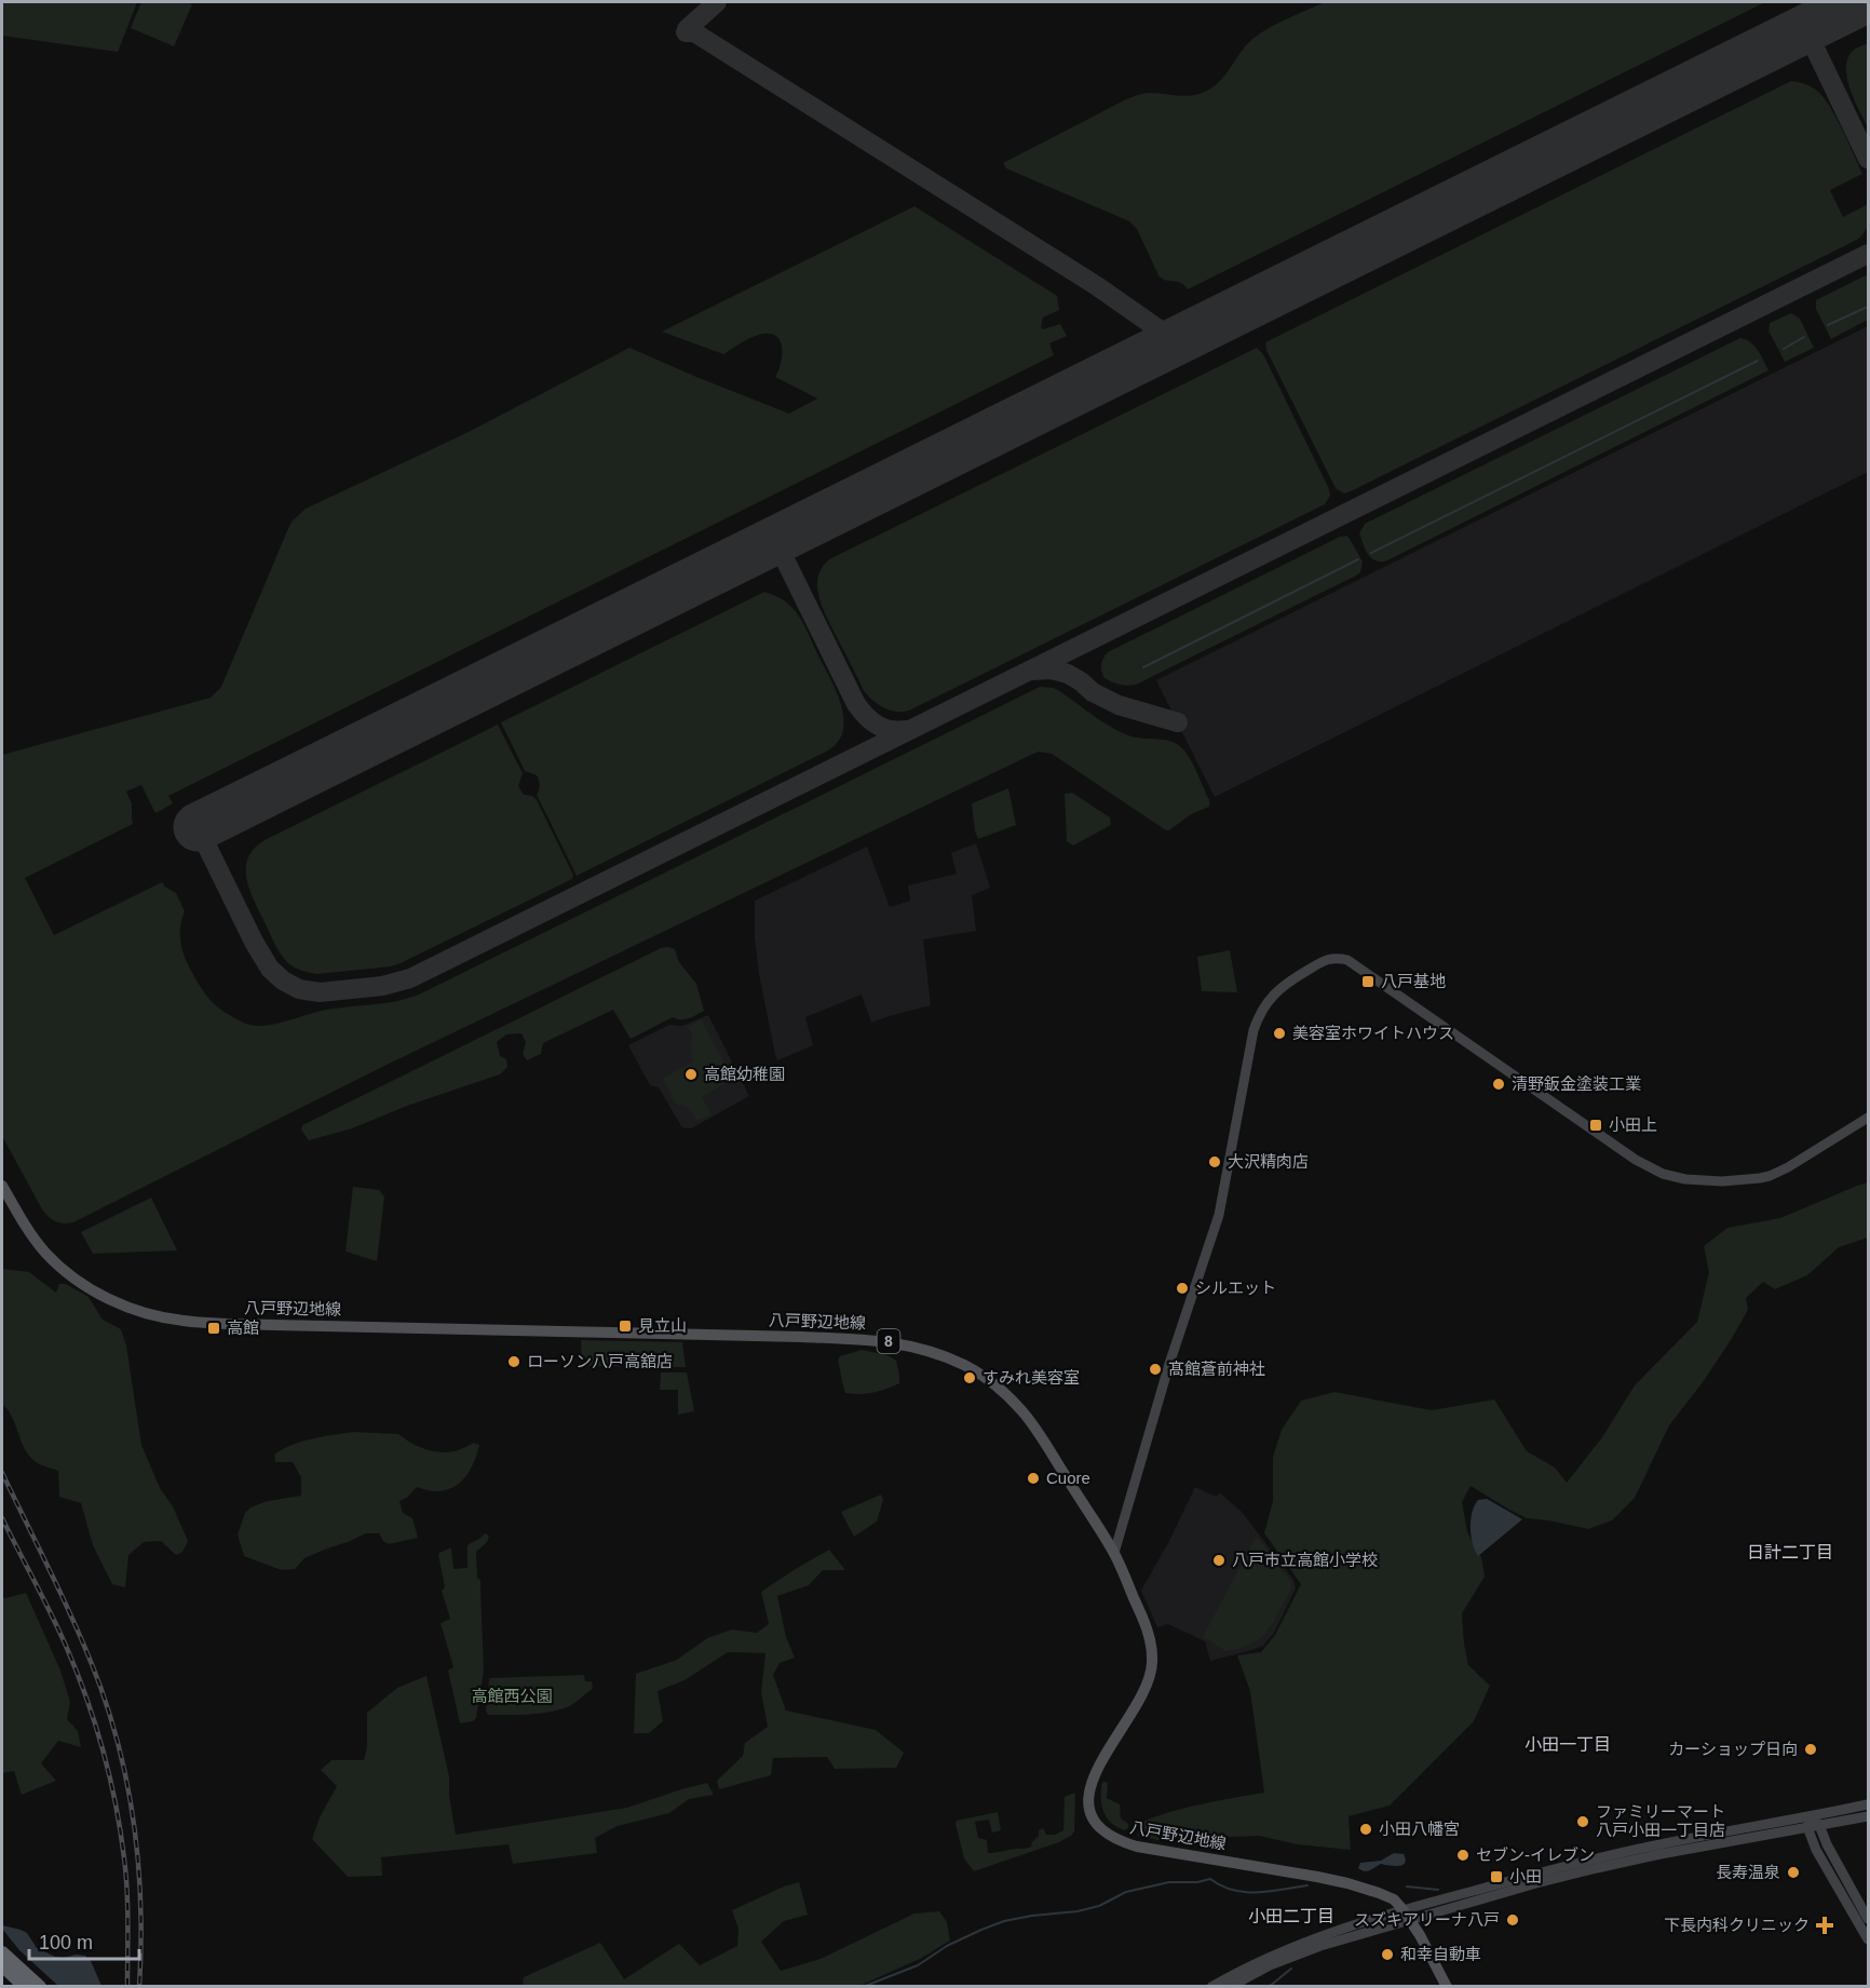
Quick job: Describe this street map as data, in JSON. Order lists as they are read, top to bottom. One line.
{"streets":{"main road":["八戸野辺地線","8"]},"districts":["日計二丁目","小田一丁目","小田二丁目"],"parks":["高館西公園"],"places":{"transit":["八戸基地","小田上","見立山","高館","小田"],"other":["美容室ホワイトハウス","高館幼稚園","清野鈑金塗装工業","大沢精肉店","シルエット","ローソン八戸高舘店","髙館蒼前神社","すみれ美容室","Cuore","八戸市立高館小学校","カーショップ日向","ファミリーマート 八戸小田一丁目店","小田八幡宮","セブン-イレブン","長寿温泉","スズキアリーナ八戸","和幸自動車"],"health":["下長内科クリニック"]},"scale_bar":"100 m"}
